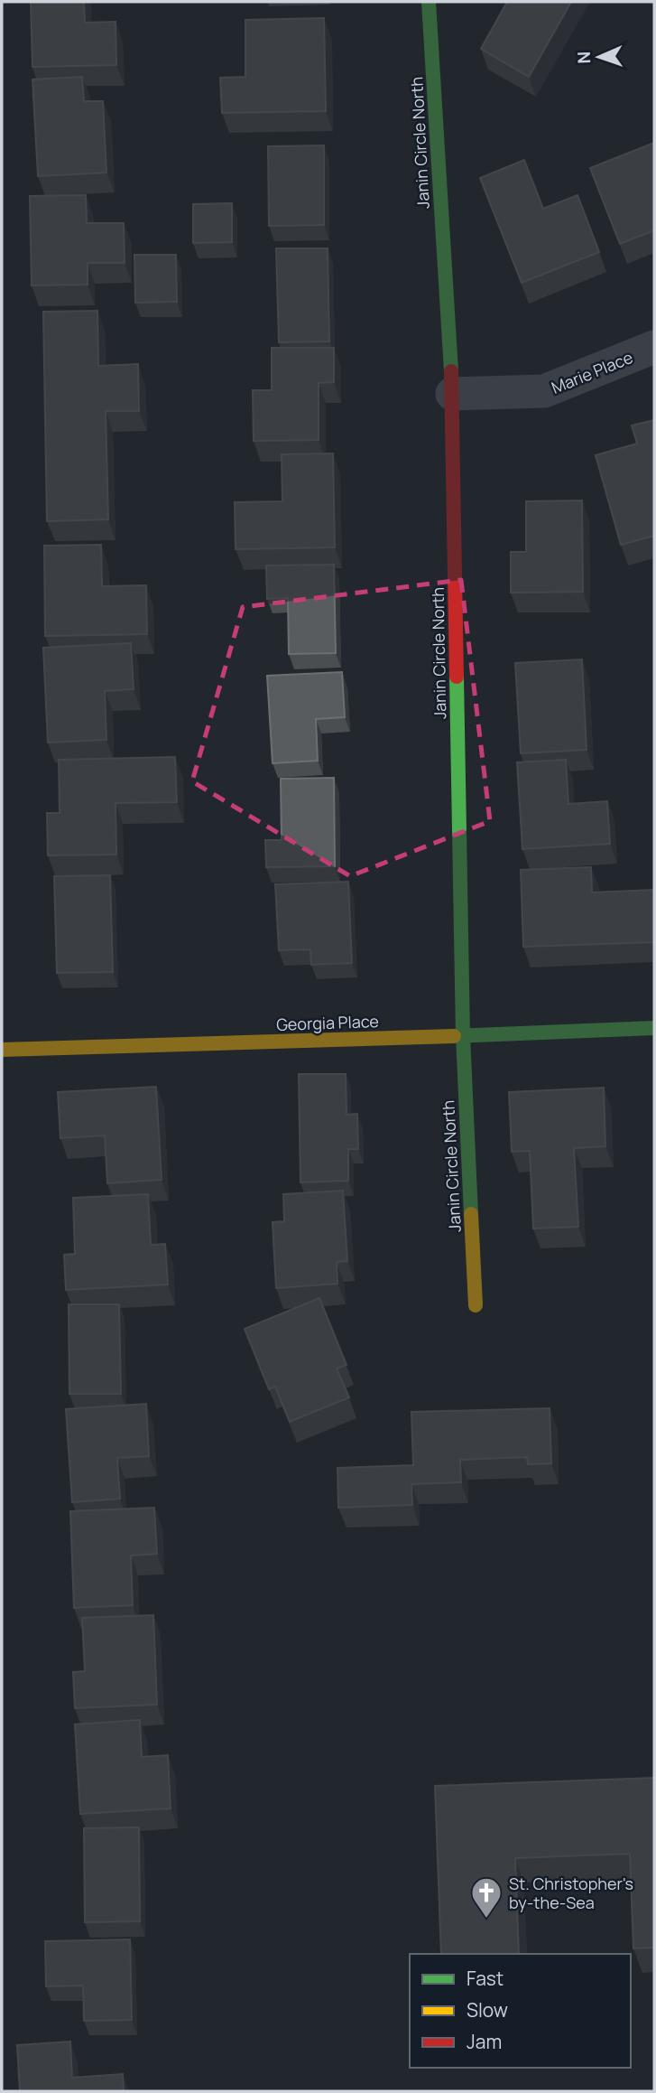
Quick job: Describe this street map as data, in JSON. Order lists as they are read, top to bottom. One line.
{"streets":{"street":["Janin Circle North","Marie Place","Georgia Place"]},"crossings":[["Janin Circle North","Marie Place"],["Janin Circle North","Georgia Place"]],"places":{"church":["St. Christopher's by-the-Sea"]},"legend":["Fast","Slow","Jam"],"north":"left"}
